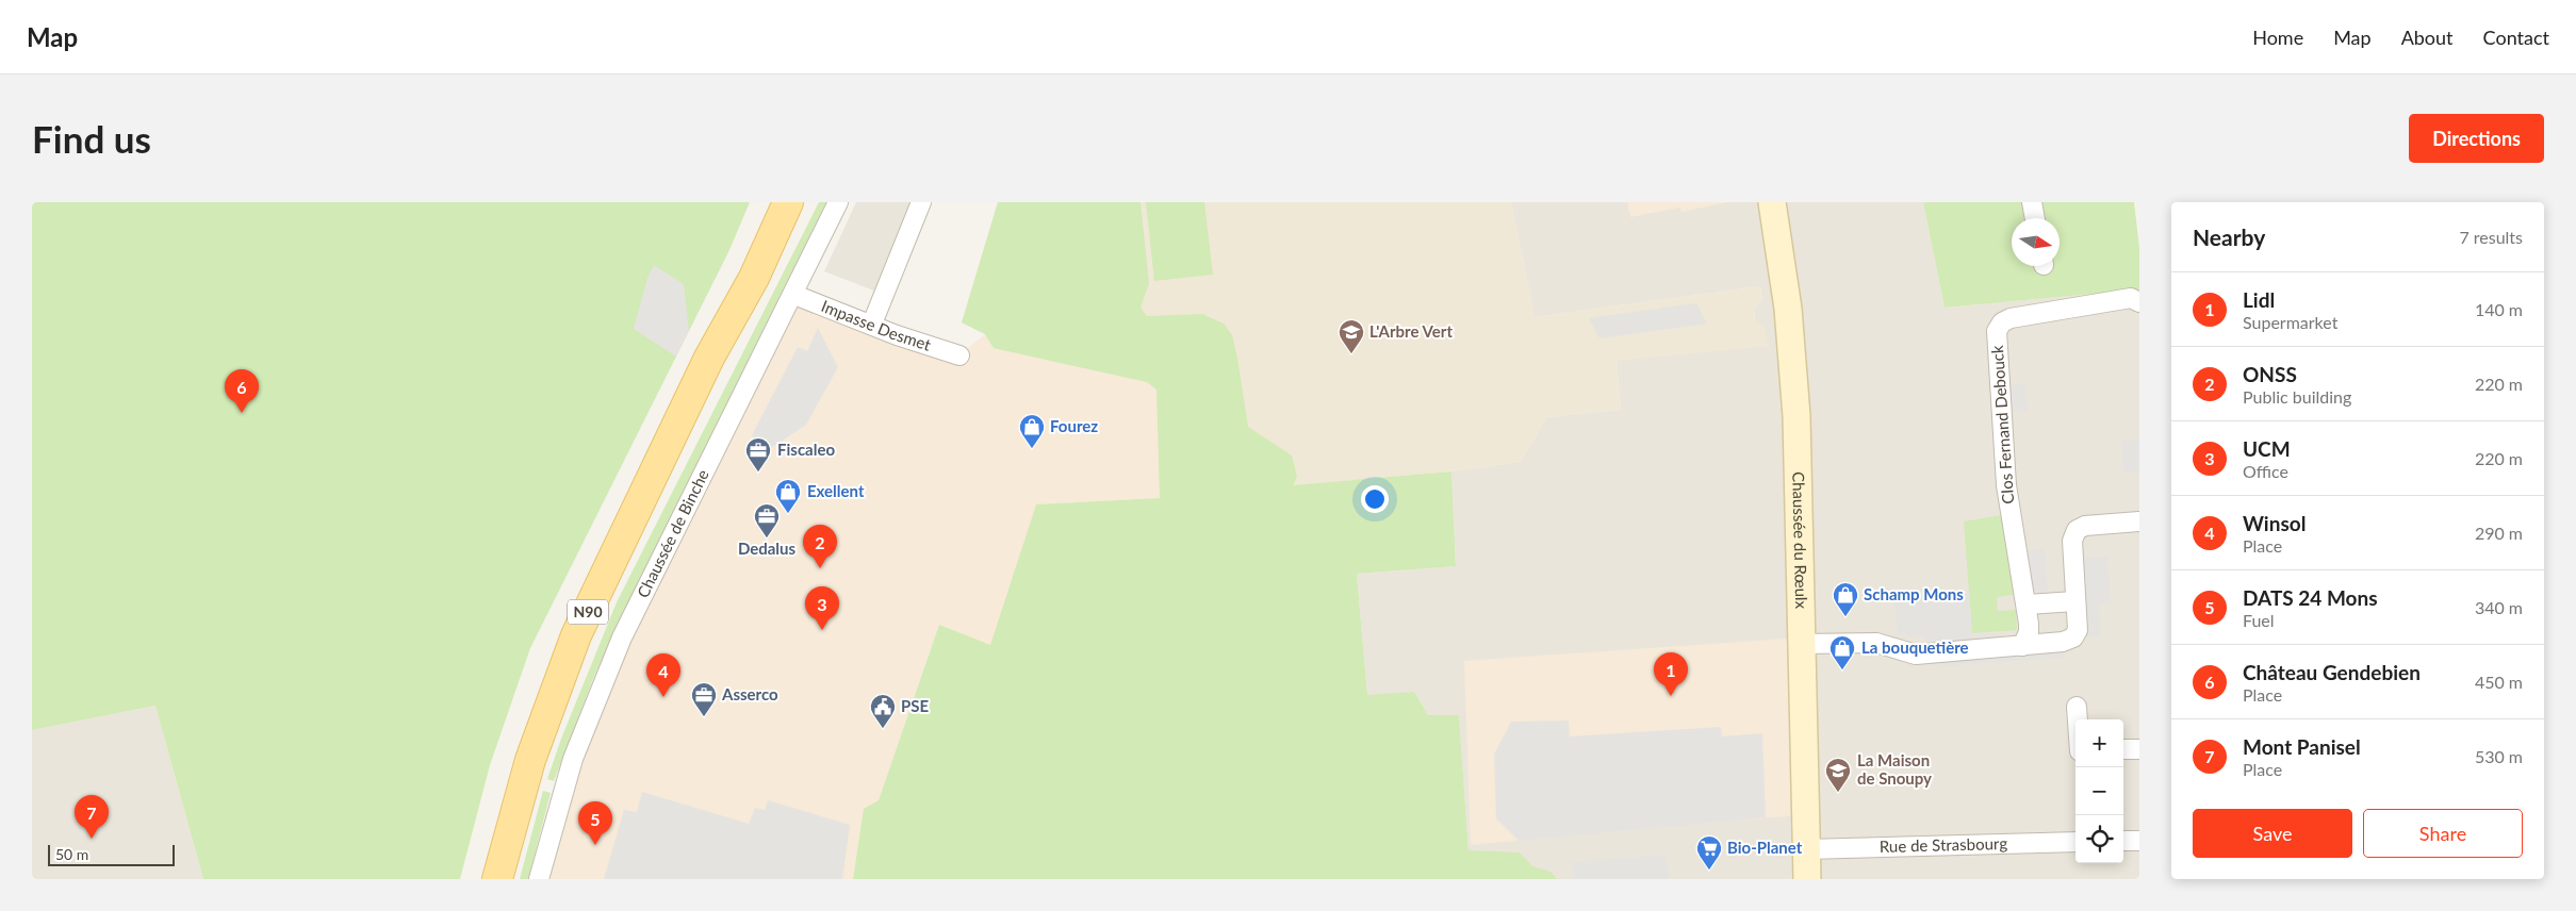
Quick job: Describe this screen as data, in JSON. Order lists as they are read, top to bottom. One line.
{"streets":{"main road":["Chaussée du Rœulx","N90"],"street":["Impasse Desmet","Clos Fernand Debouck","Chaussée de Binche","Rue de Strasbourg"]},"crossings":[["Impasse Desmet","Chaussée de Binche"],["Chaussée du Rœulx","Rue de Strasbourg"]],"places":{"school or university":["L'Arbre Vert","La Maison de Snoupy"],"shop":["Fourez","Exellent","Schamp Mons","La bouquetière"],"office":["Fiscaleo","Dedalus","Asserco"],"public building":["PSE"],"supermarket":["Bio-Planet"]},"scale_bar":"50 m","north":"right","page":{"header":"Map","nav":["Home","Map","About","Contact"],"buttons":["Directions",["Save","Share"]],"title":"Find us","heading":["Nearby","7 results"],"list":[{"mark":"1","name":"Lidl","note":"Supermarket","value":"140 m"},{"mark":"2","name":"ONSS","note":"Public building","value":"220 m"},{"mark":"3","name":"UCM","note":"Office","value":"220 m"},{"mark":"4","name":"Winsol","note":"Place","value":"290 m"},{"mark":"5","name":"DATS 24 Mons","note":"Fuel","value":"340 m"},{"mark":"6","name":"Château Gendebien","note":"Place","value":"450 m"},{"mark":"7","name":"Mont Panisel","note":"Place","value":"530 m"}],"pins":["6","2","3","1","4","7","5"],"map_buttons":["+","−"],"scale":"50 m"}}
